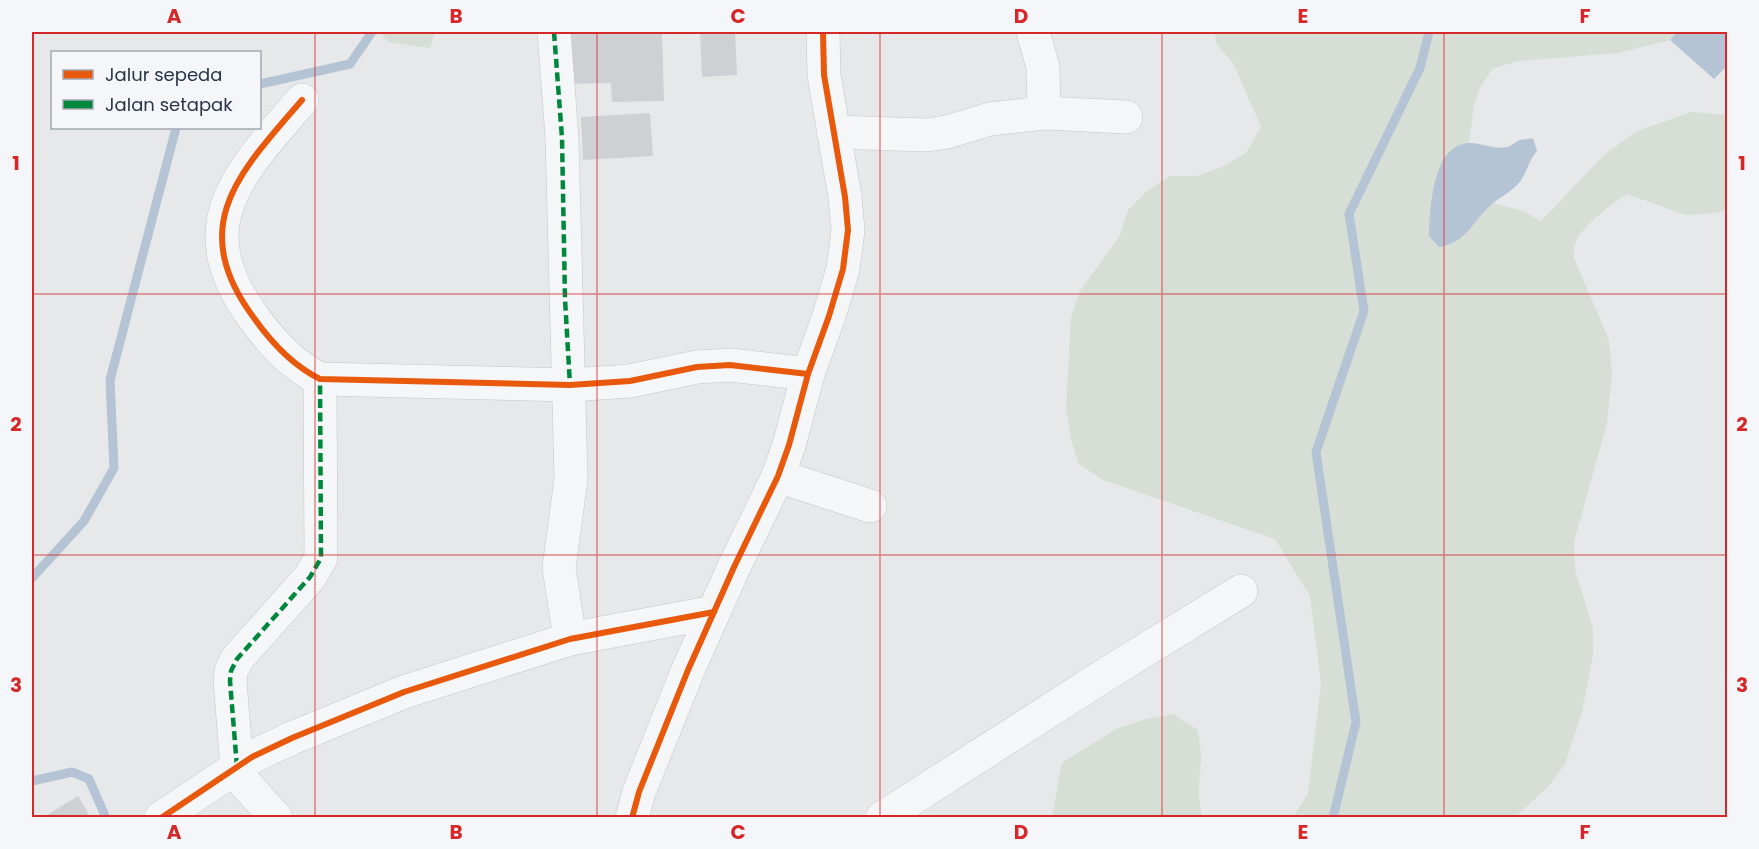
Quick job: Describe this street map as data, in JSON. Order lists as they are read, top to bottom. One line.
{"legend":["Jalur sepeda","Jalan setapak"],"grid":{"columns":["A","B","C","D","E","F"],"rows":["1","2","3"]}}
